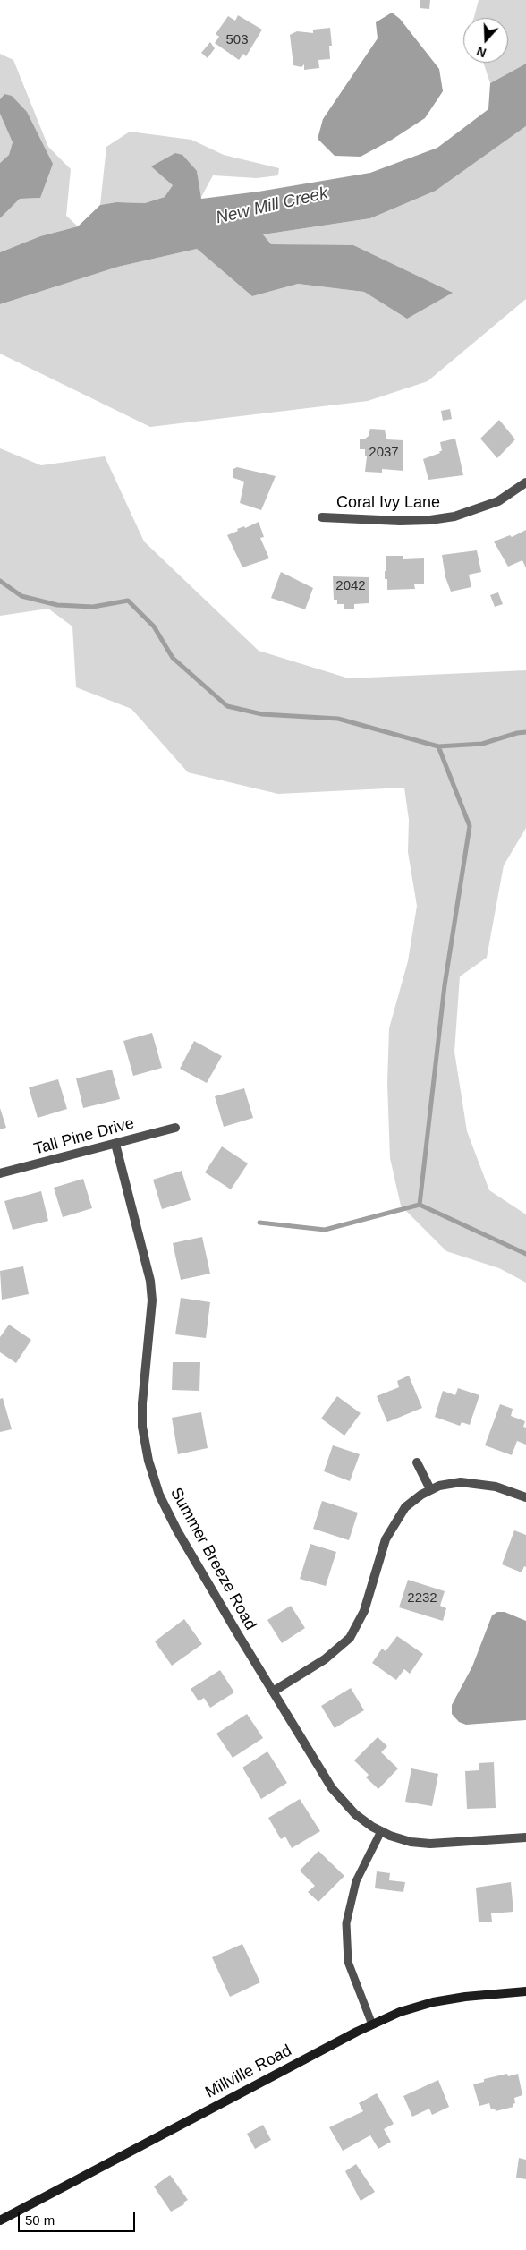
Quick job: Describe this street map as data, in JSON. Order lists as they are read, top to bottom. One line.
{"streets":{"street":["Coral Ivy Lane","Tall Pine Drive","Summer Breeze Road","Millville Road"]},"crossings":[["Tall Pine Drive","Summer Breeze Road"]],"water":["New Mill Creek"],"house_numbers":["503","2037","2042","2232"],"scale_bar":"50 m","north":"bottom"}
